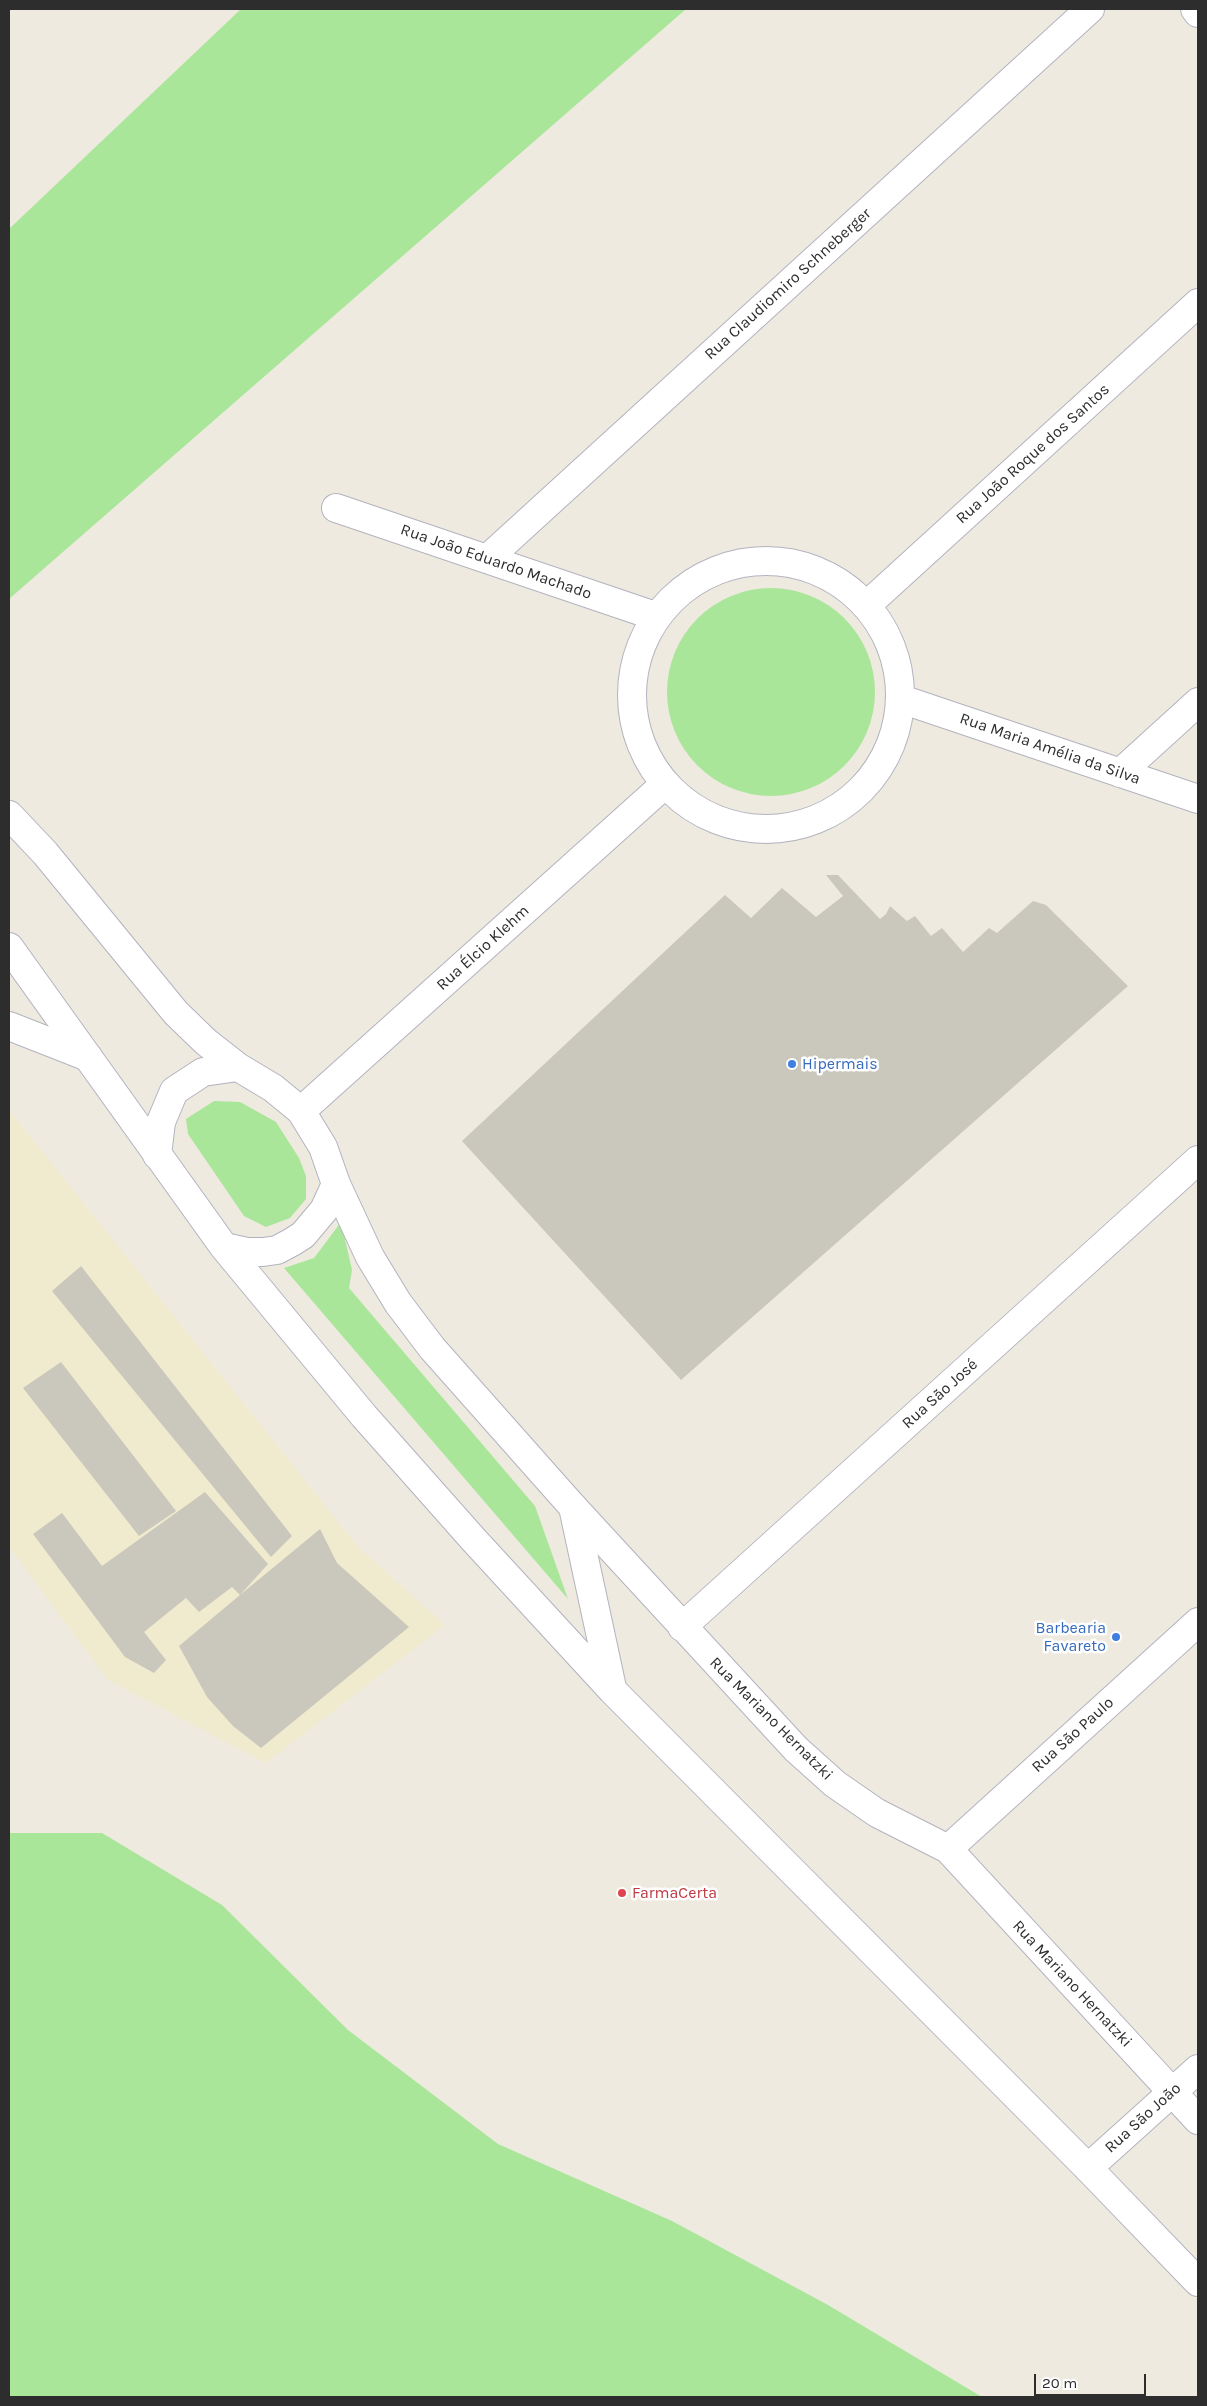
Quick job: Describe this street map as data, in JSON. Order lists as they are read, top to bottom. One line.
{"streets":{"street":["Rua Claudiomiro Schneberger","Rua João Roque dos Santos","Rua João Eduardo Machado","Rua Maria Amélia da Silva","Rua Élcio Klehm","Rua São José","Rua Mariano Hernatzki","Rua São Paulo","Rua São João"]},"crossings":[["Rua Claudiomiro Schneberger","Rua João Eduardo Machado"],["Rua Élcio Klehm","Rua Mariano Hernatzki"],["Rua São José","Rua Mariano Hernatzki"],["Rua Mariano Hernatzki","Rua São Paulo"],["Rua Mariano Hernatzki","Rua São João"]],"places":["Hipermais","Barbearia Favareto","FarmaCerta"],"scale_bar":"20 m"}
